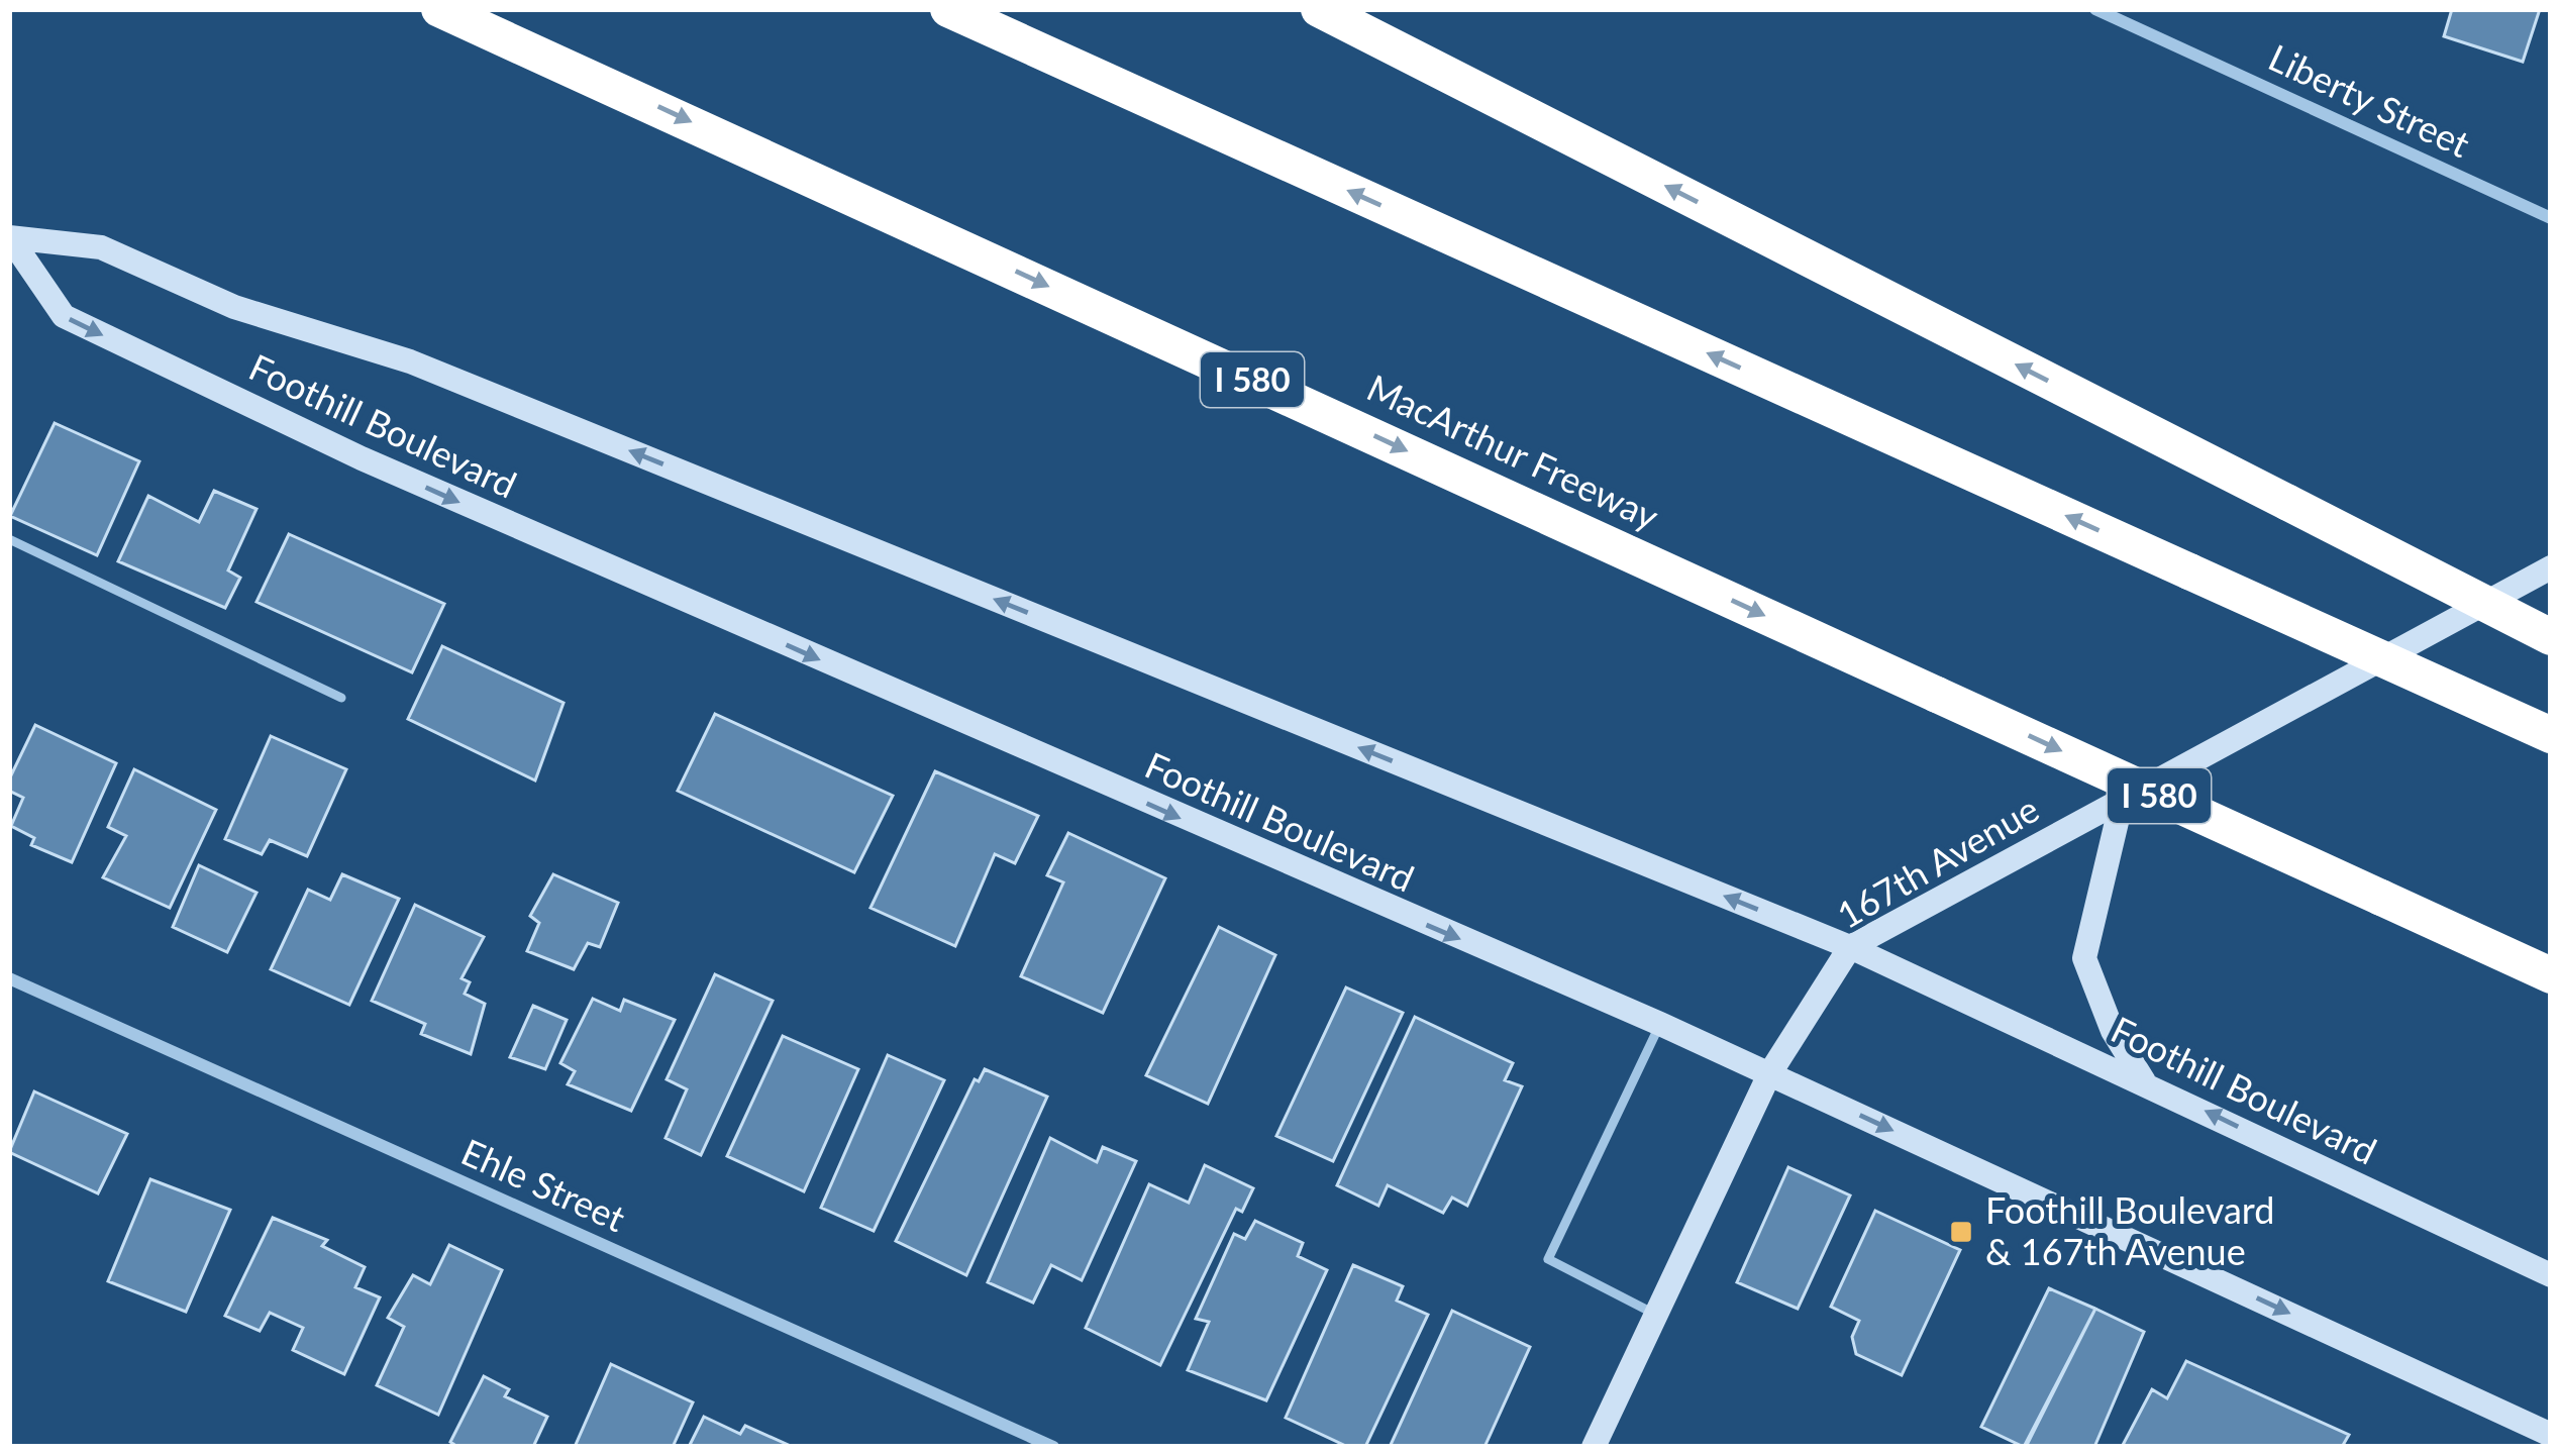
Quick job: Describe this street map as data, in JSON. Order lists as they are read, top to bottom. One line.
{"streets":{"highway":["I 580","MacArthur Freeway"],"main road":["Foothill Boulevard","167th Avenue"],"street":["Liberty Street","Ehle Street"]},"crossings":[["Foothill Boulevard","167th Avenue"]],"places":{"transit":["Foothill Boulevard & 167th Avenue"]}}
